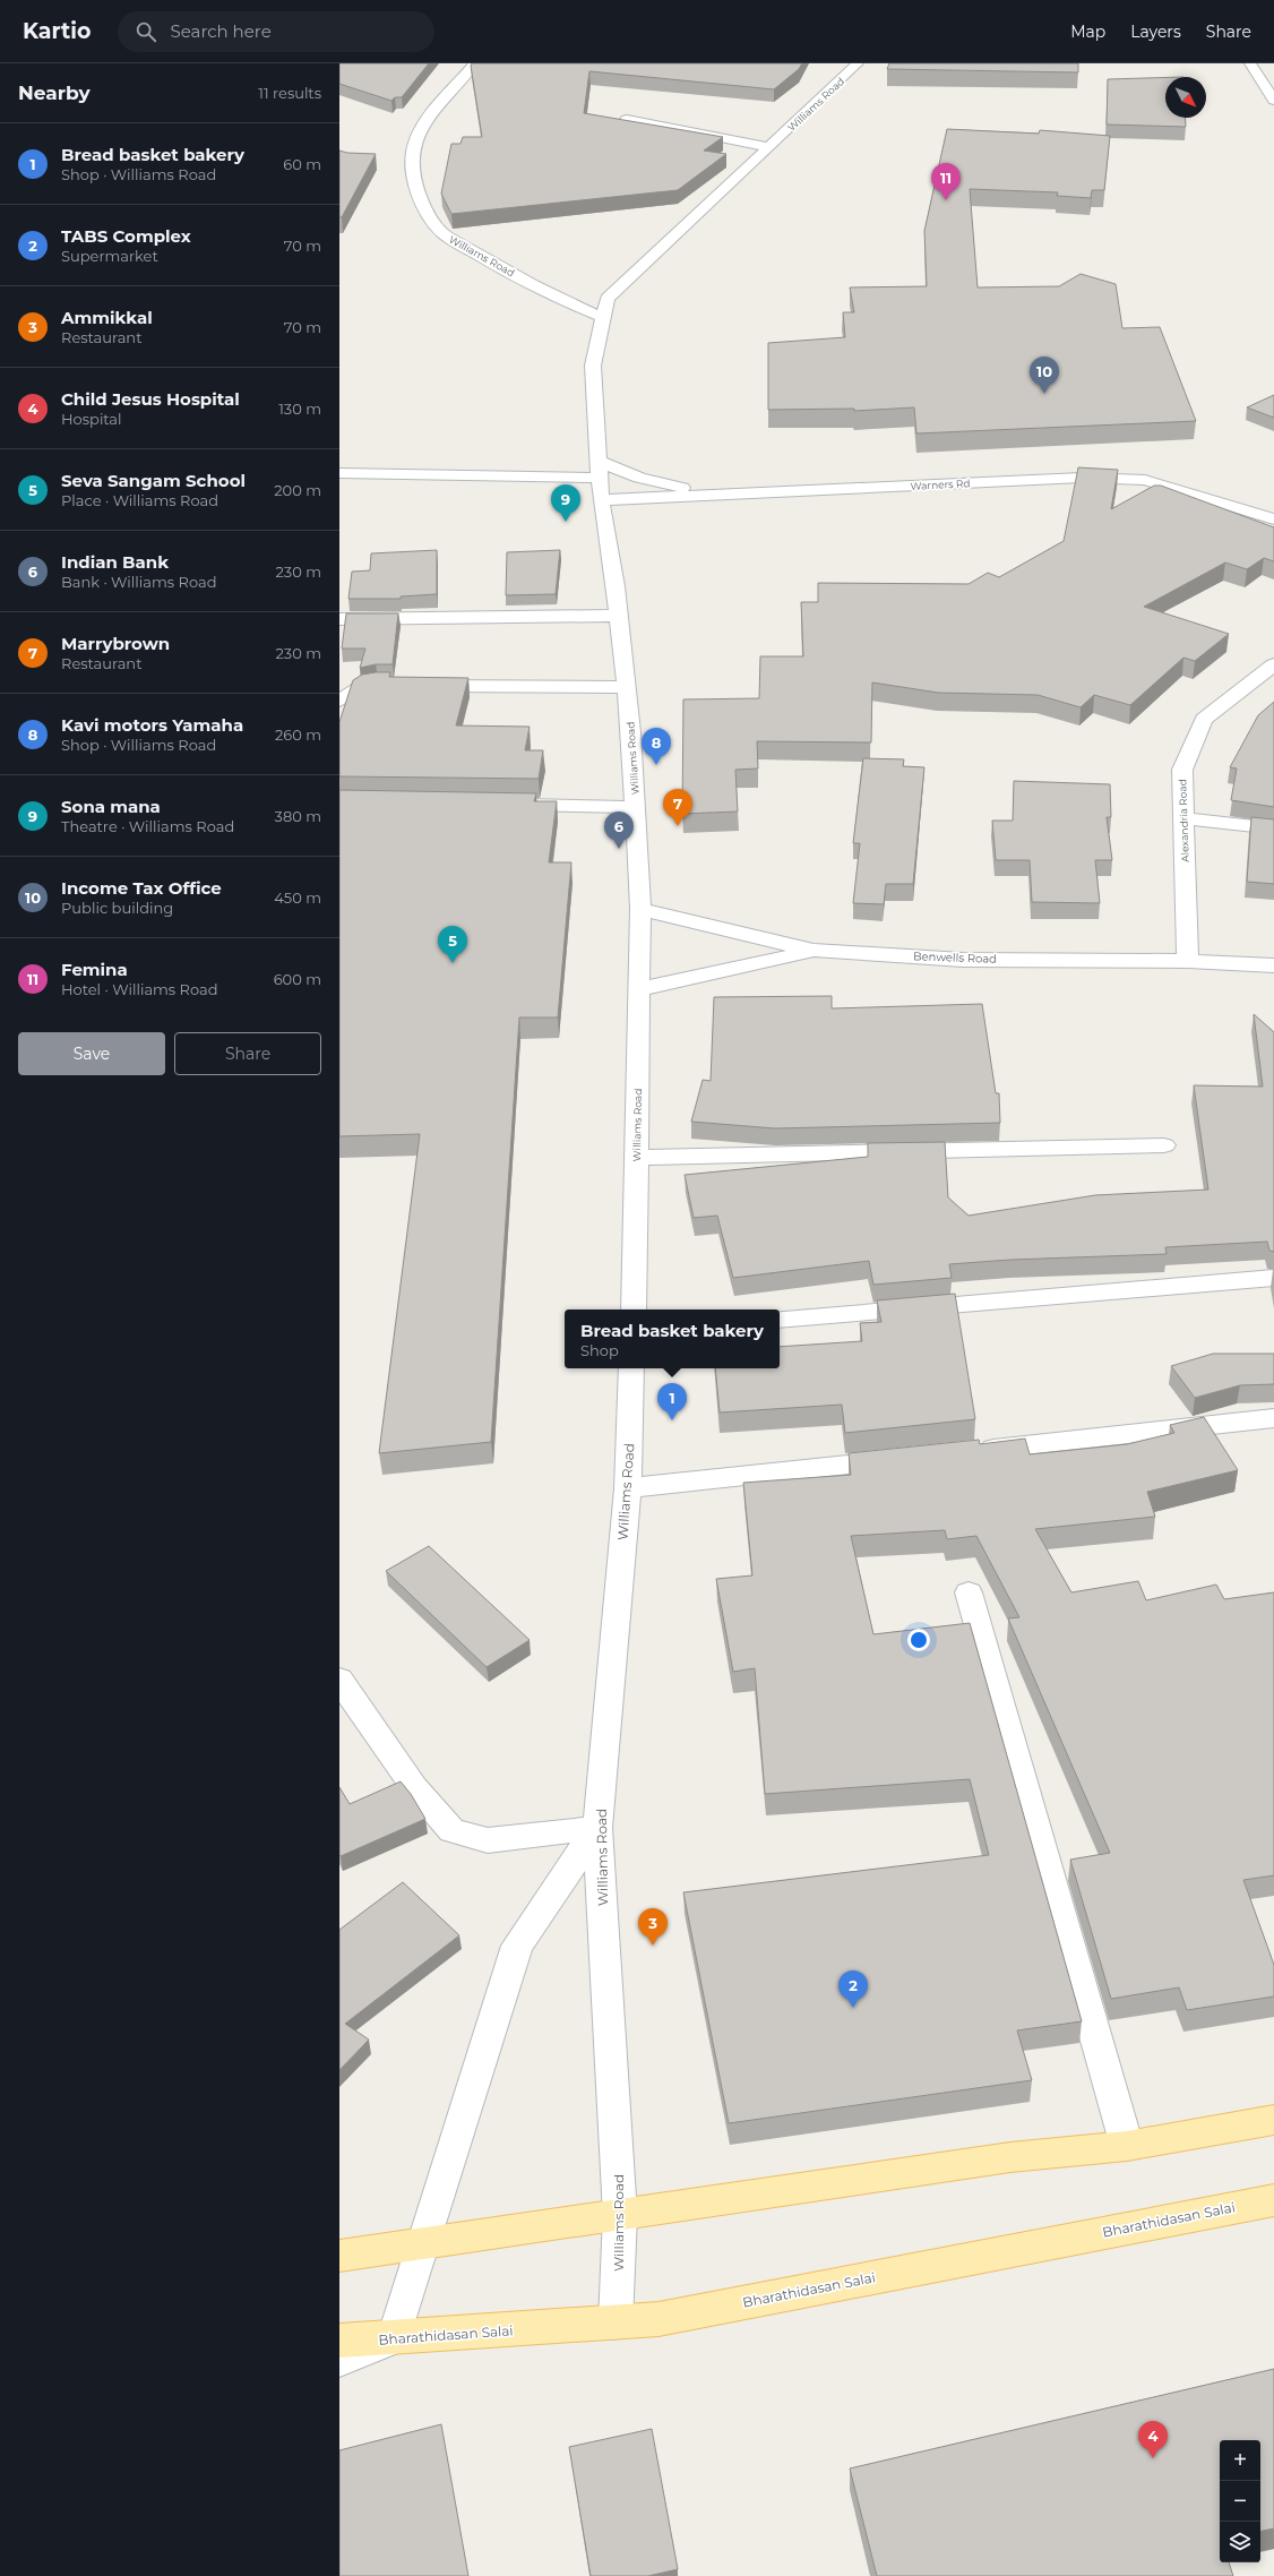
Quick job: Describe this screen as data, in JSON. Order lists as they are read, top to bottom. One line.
{"streets":{"main road":["Bharathidasan Salai"],"street":["Williams Road","Warners Rd","Alexandria Road","Benwells Road"]},"crossings":[["Williams Road","Warners Rd"],["Williams Road","Benwells Road"],["Williams Road","Bharathidasan Salai"],["Alexandria Road","Benwells Road"]],"north":"bottom right","page":{"header":"Kartio","search":"Search here","nav":["Map","Layers","Share"],"heading":["Nearby","11 results"],"list":[{"mark":"1","name":"Bread basket bakery","note":"Shop · Williams Road","value":"60 m"},{"mark":"2","name":"TABS Complex","note":"Supermarket","value":"70 m"},{"mark":"3","name":"Ammikkal","note":"Restaurant","value":"70 m"},{"mark":"4","name":"Child Jesus Hospital","note":"Hospital","value":"130 m"},{"mark":"5","name":"Seva Sangam School","note":"Place · Williams Road","value":"200 m"},{"mark":"6","name":"Indian Bank","note":"Bank · Williams Road","value":"230 m"},{"mark":"7","name":"Marrybrown","note":"Restaurant","value":"230 m"},{"mark":"8","name":"Kavi motors Yamaha","note":"Shop · Williams Road","value":"260 m"},{"mark":"9","name":"Sona mana","note":"Theatre · Williams Road","value":"380 m"},{"mark":"10","name":"Income Tax Office","note":"Public building","value":"450 m"},{"mark":"11","name":"Femina","note":"Hotel · Williams Road","value":"600 m"}],"pins":["11","10","9","8","7","6","5","1","3","2","4"],"buttons":["Save","Share"],"popup":["Bread basket bakery","Shop"],"map_buttons":["+","−"]}}
